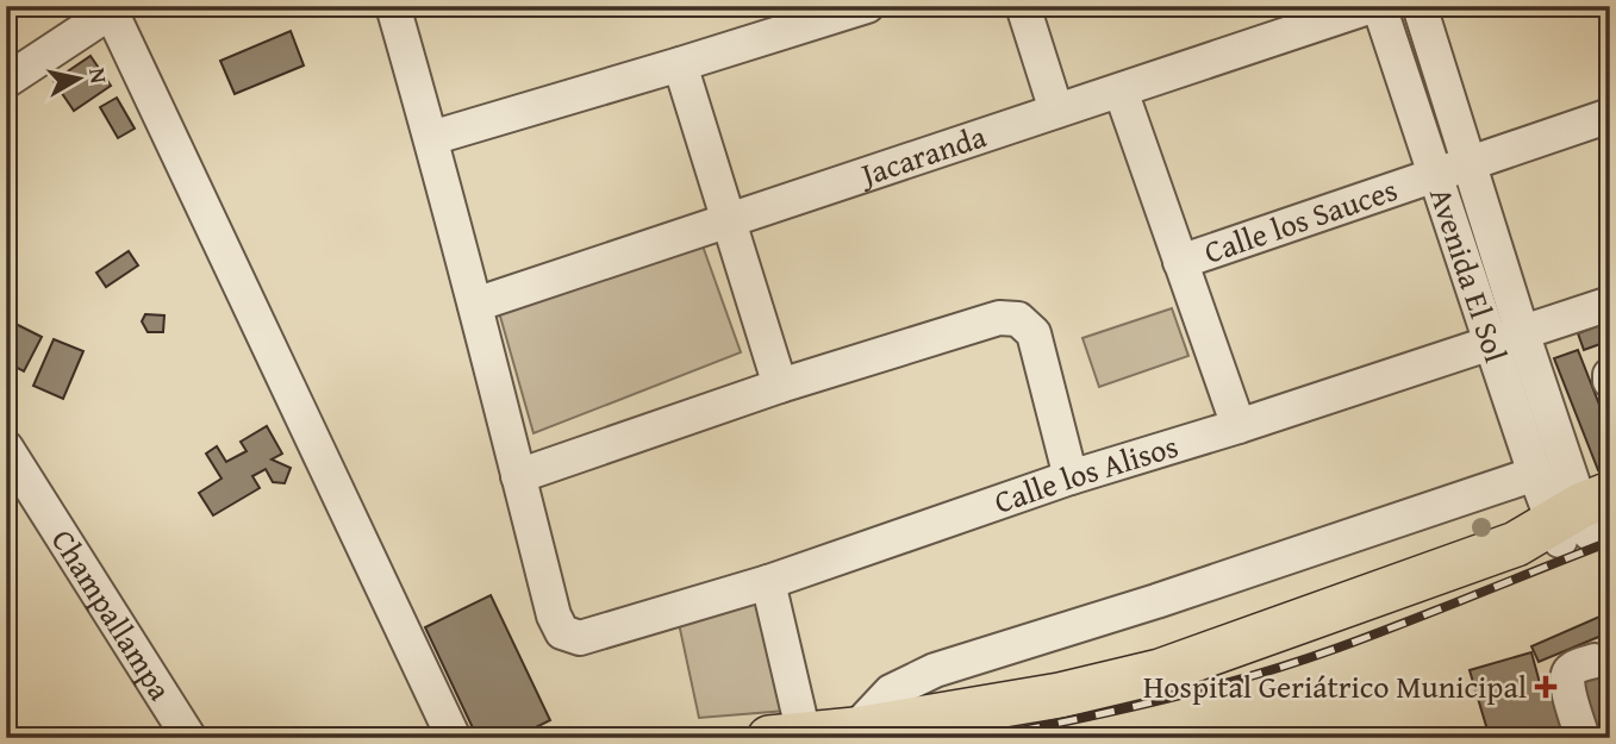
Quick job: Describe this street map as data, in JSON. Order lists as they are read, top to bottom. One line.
{"streets":{"street":["Jacaranda","Calle los Sauces","Avenida El Sol","Calle los Alisos","Champallampa"]},"crossings":[["Calle los Sauces","Avenida El Sol"],["Avenida El Sol","Calle los Alisos"]],"places":{"health":["Hospital Geriátrico Municipal"]},"north":"right"}
